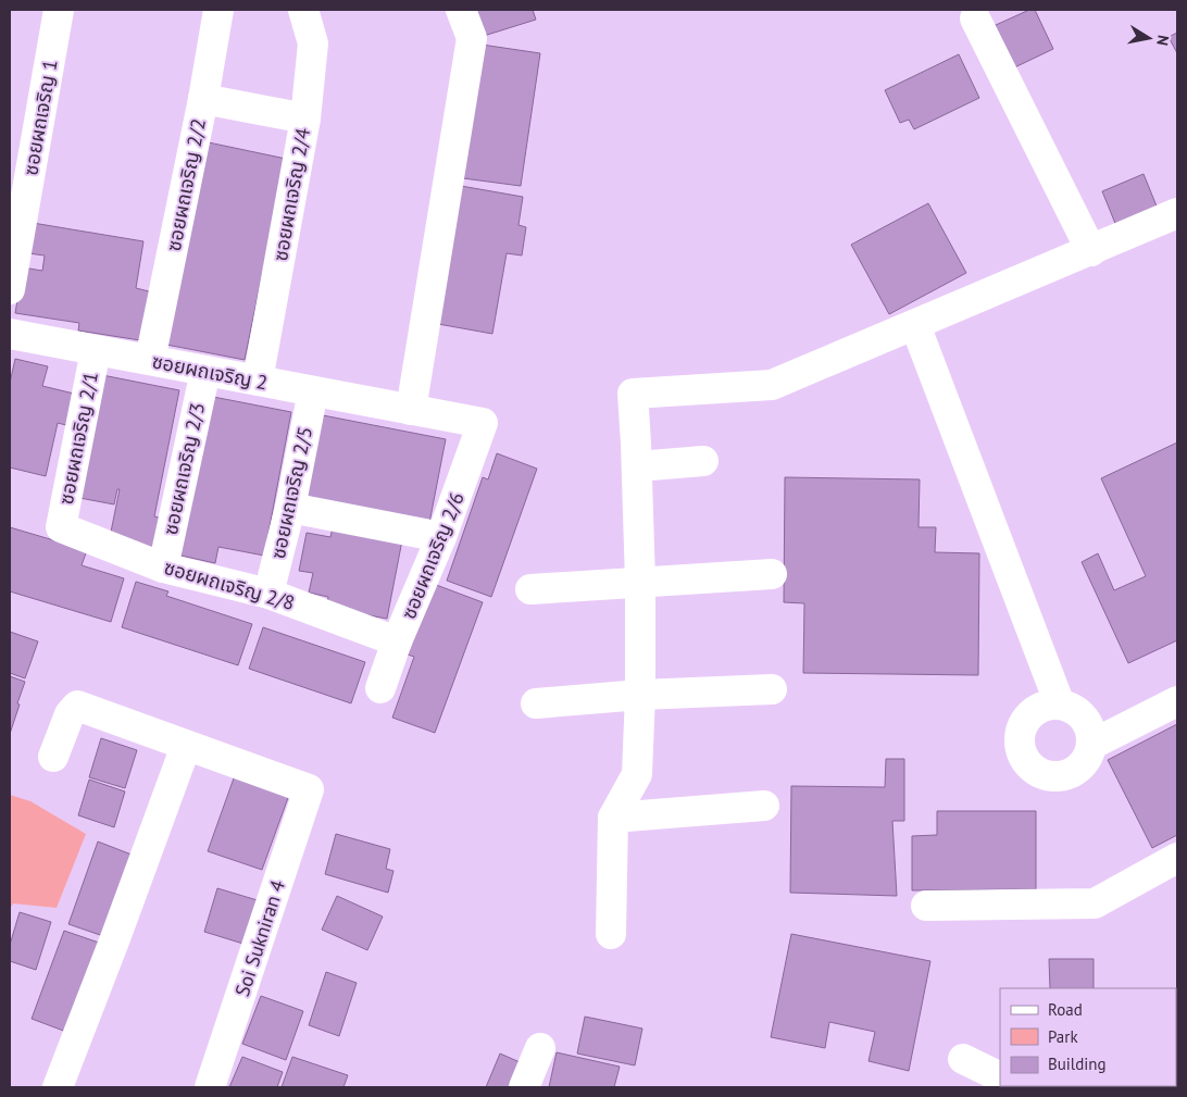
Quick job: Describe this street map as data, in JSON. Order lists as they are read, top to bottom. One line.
{"streets":{"street":["ซอยผถเจริญ 1","ซอยผถเจริญ 2/2","ซอยผถเจริญ 2/4","ซอยผถเจริญ 2","ซอยผถเจริญ 2/1","ซอยผถเจริญ 2/3","ซอยผถเจริญ 2/5","ซอยผถเจริญ 2/6","ซอยผถเจริญ 2/8","Soi Sukniran 4"]},"crossings":[["ซอยผถเจริญ 2/2","ซอยผถเจริญ 2"],["ซอยผถเจริญ 2/4","ซอยผถเจริญ 2"],["ซอยผถเจริญ 2","ซอยผถเจริญ 2/1"],["ซอยผถเจริญ 2","ซอยผถเจริญ 2/3"],["ซอยผถเจริญ 2","ซอยผถเจริญ 2/5"],["ซอยผถเจริญ 2","ซอยผถเจริญ 2/6"],["ซอยผถเจริญ 2/1","ซอยผถเจริญ 2/8"],["ซอยผถเจริญ 2/3","ซอยผถเจริญ 2/8"],["ซอยผถเจริญ 2/5","ซอยผถเจริญ 2/8"],["ซอยผถเจริญ 2/6","ซอยผถเจริญ 2/8"]],"legend":["Road","Park","Building"],"north":"right"}
